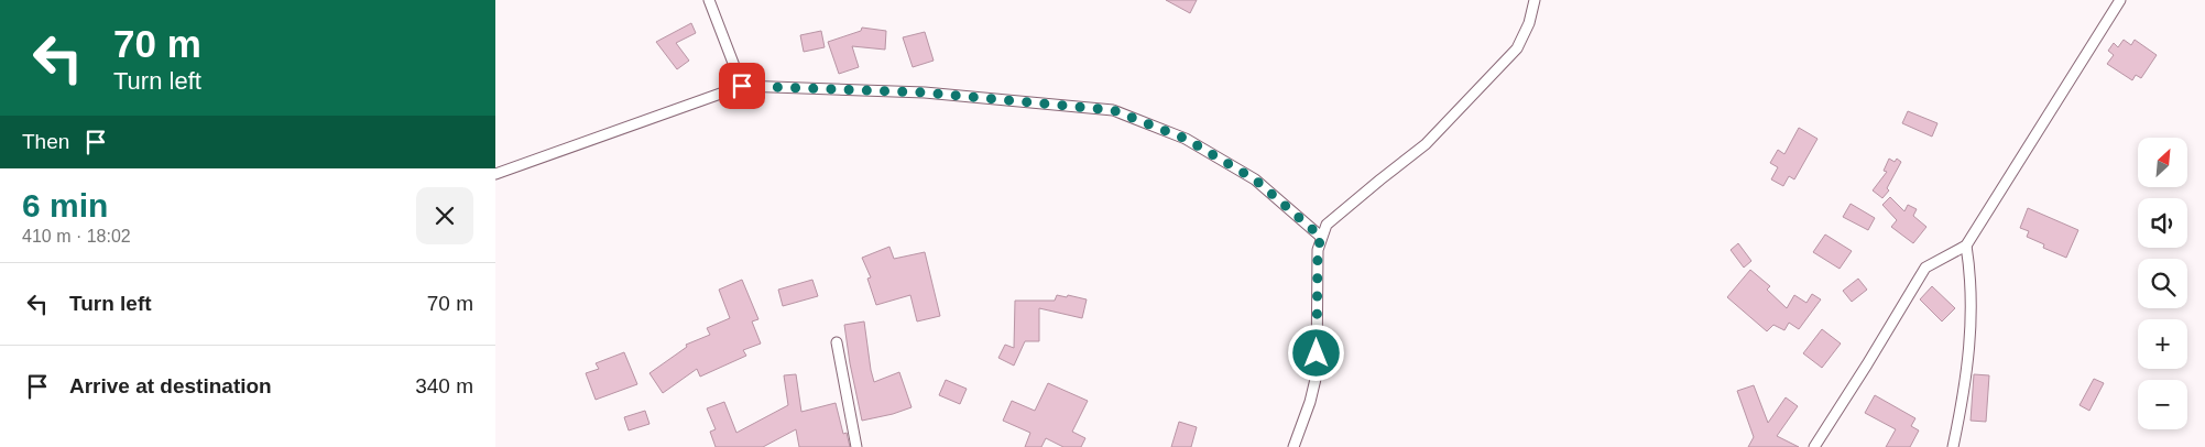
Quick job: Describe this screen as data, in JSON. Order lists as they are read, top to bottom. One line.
{"north":"top right","page":{"turn":["70 m","Turn left"],"then":"Then","map_buttons":["+","−"],"heading":["6 min","410 m · 18:02"],"list":[{"name":"Turn left","value":"70 m"},{"name":"Arrive at destination","value":"340 m"}]}}
